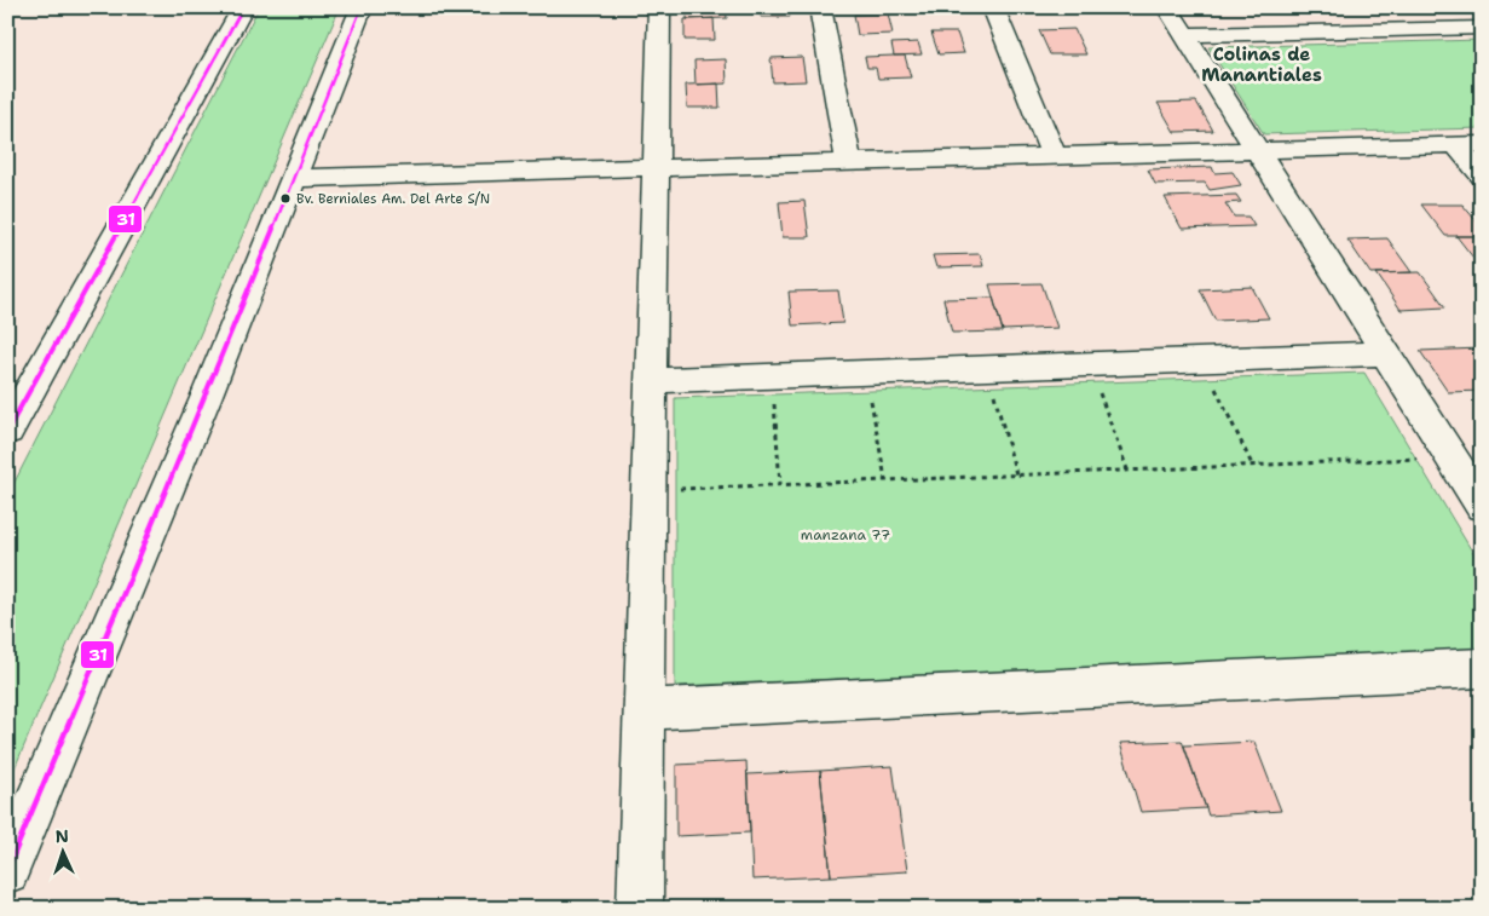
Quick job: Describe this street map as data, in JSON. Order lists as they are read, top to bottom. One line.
{"districts":["Colinas de Manantiales"],"parks":["manzana 77"],"places":["Bv. Berniales Am. Del Arte S/N"],"lines":["transit line 31"],"north":"top"}
